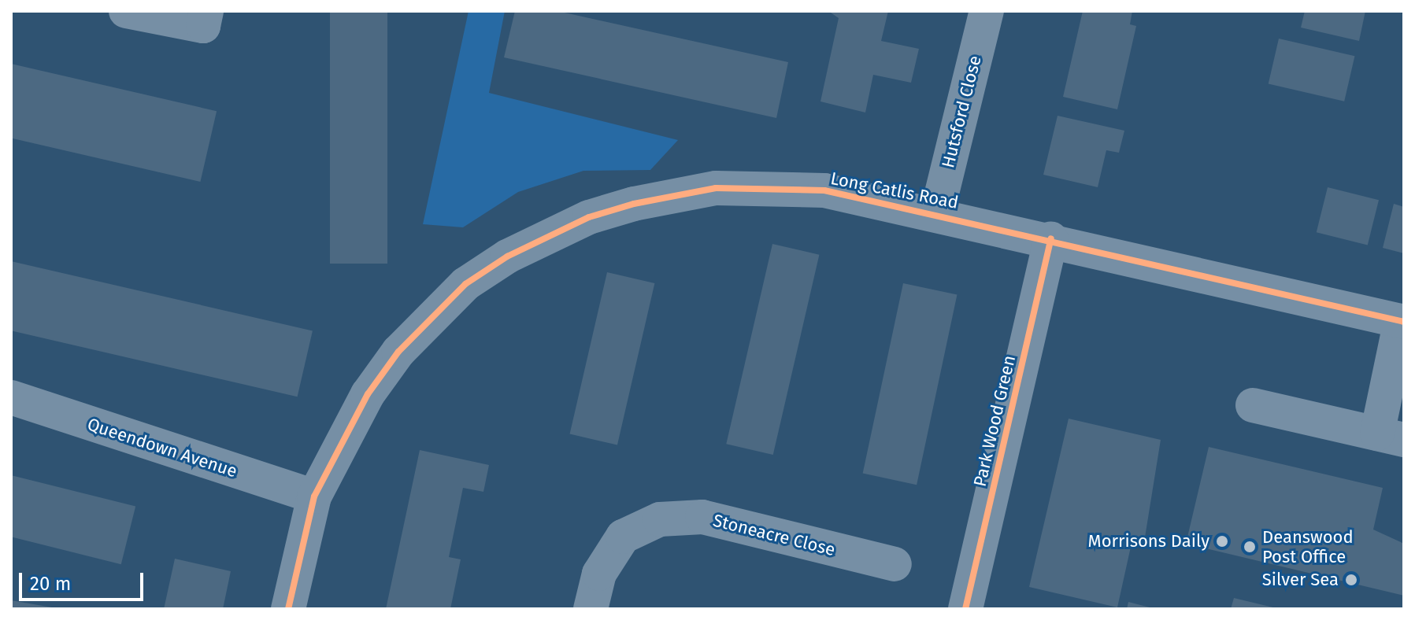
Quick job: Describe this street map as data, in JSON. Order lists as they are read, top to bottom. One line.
{"streets":{"street":["Hutsford Close","Long Catlis Road","Park Wood Green","Queendown Avenue","Stoneacre Close"]},"crossings":[["Hutsford Close","Long Catlis Road"],["Long Catlis Road","Park Wood Green"],["Long Catlis Road","Queendown Avenue"]],"places":["Morrisons Daily","Deanswood Post Office","Silver Sea"],"scale_bar":"20 m"}
